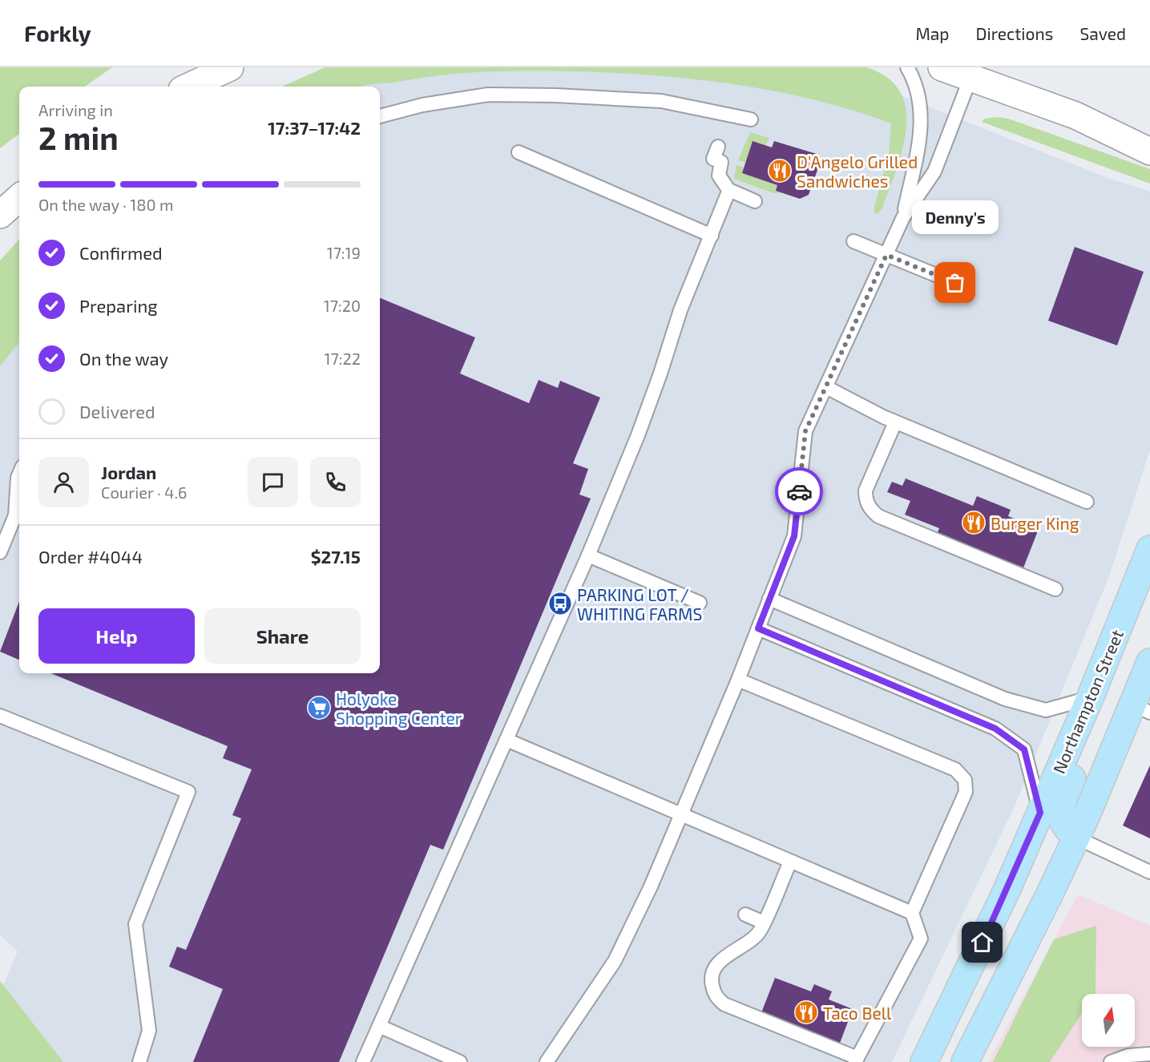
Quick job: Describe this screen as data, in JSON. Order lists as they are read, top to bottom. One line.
{"streets":{"main road":["Northampton Street"]},"places":{"restaurant":["D'Angelo Grilled Sandwiches","Burger King","Taco Bell"],"other":["Denny's"],"bus stop":["PARKING LOT / WHITING FARMS"],"supermarket":["Holyoke Shopping Center"]},"north":"top","page":{"header":"Forkly","nav":["Map","Directions","Saved"],"heading":["2 min","Arriving in","17:37–17:42"],"panel":["Jordan","Courier · 4.6","Order #4044","$27.15"],"bar":"On the way · 180 m","bubble":"Denny's","list":[["Confirmed","17:19"],["Preparing","17:20"],["On the way","17:22"],"Delivered"],"buttons":["Help","Share"]}}
